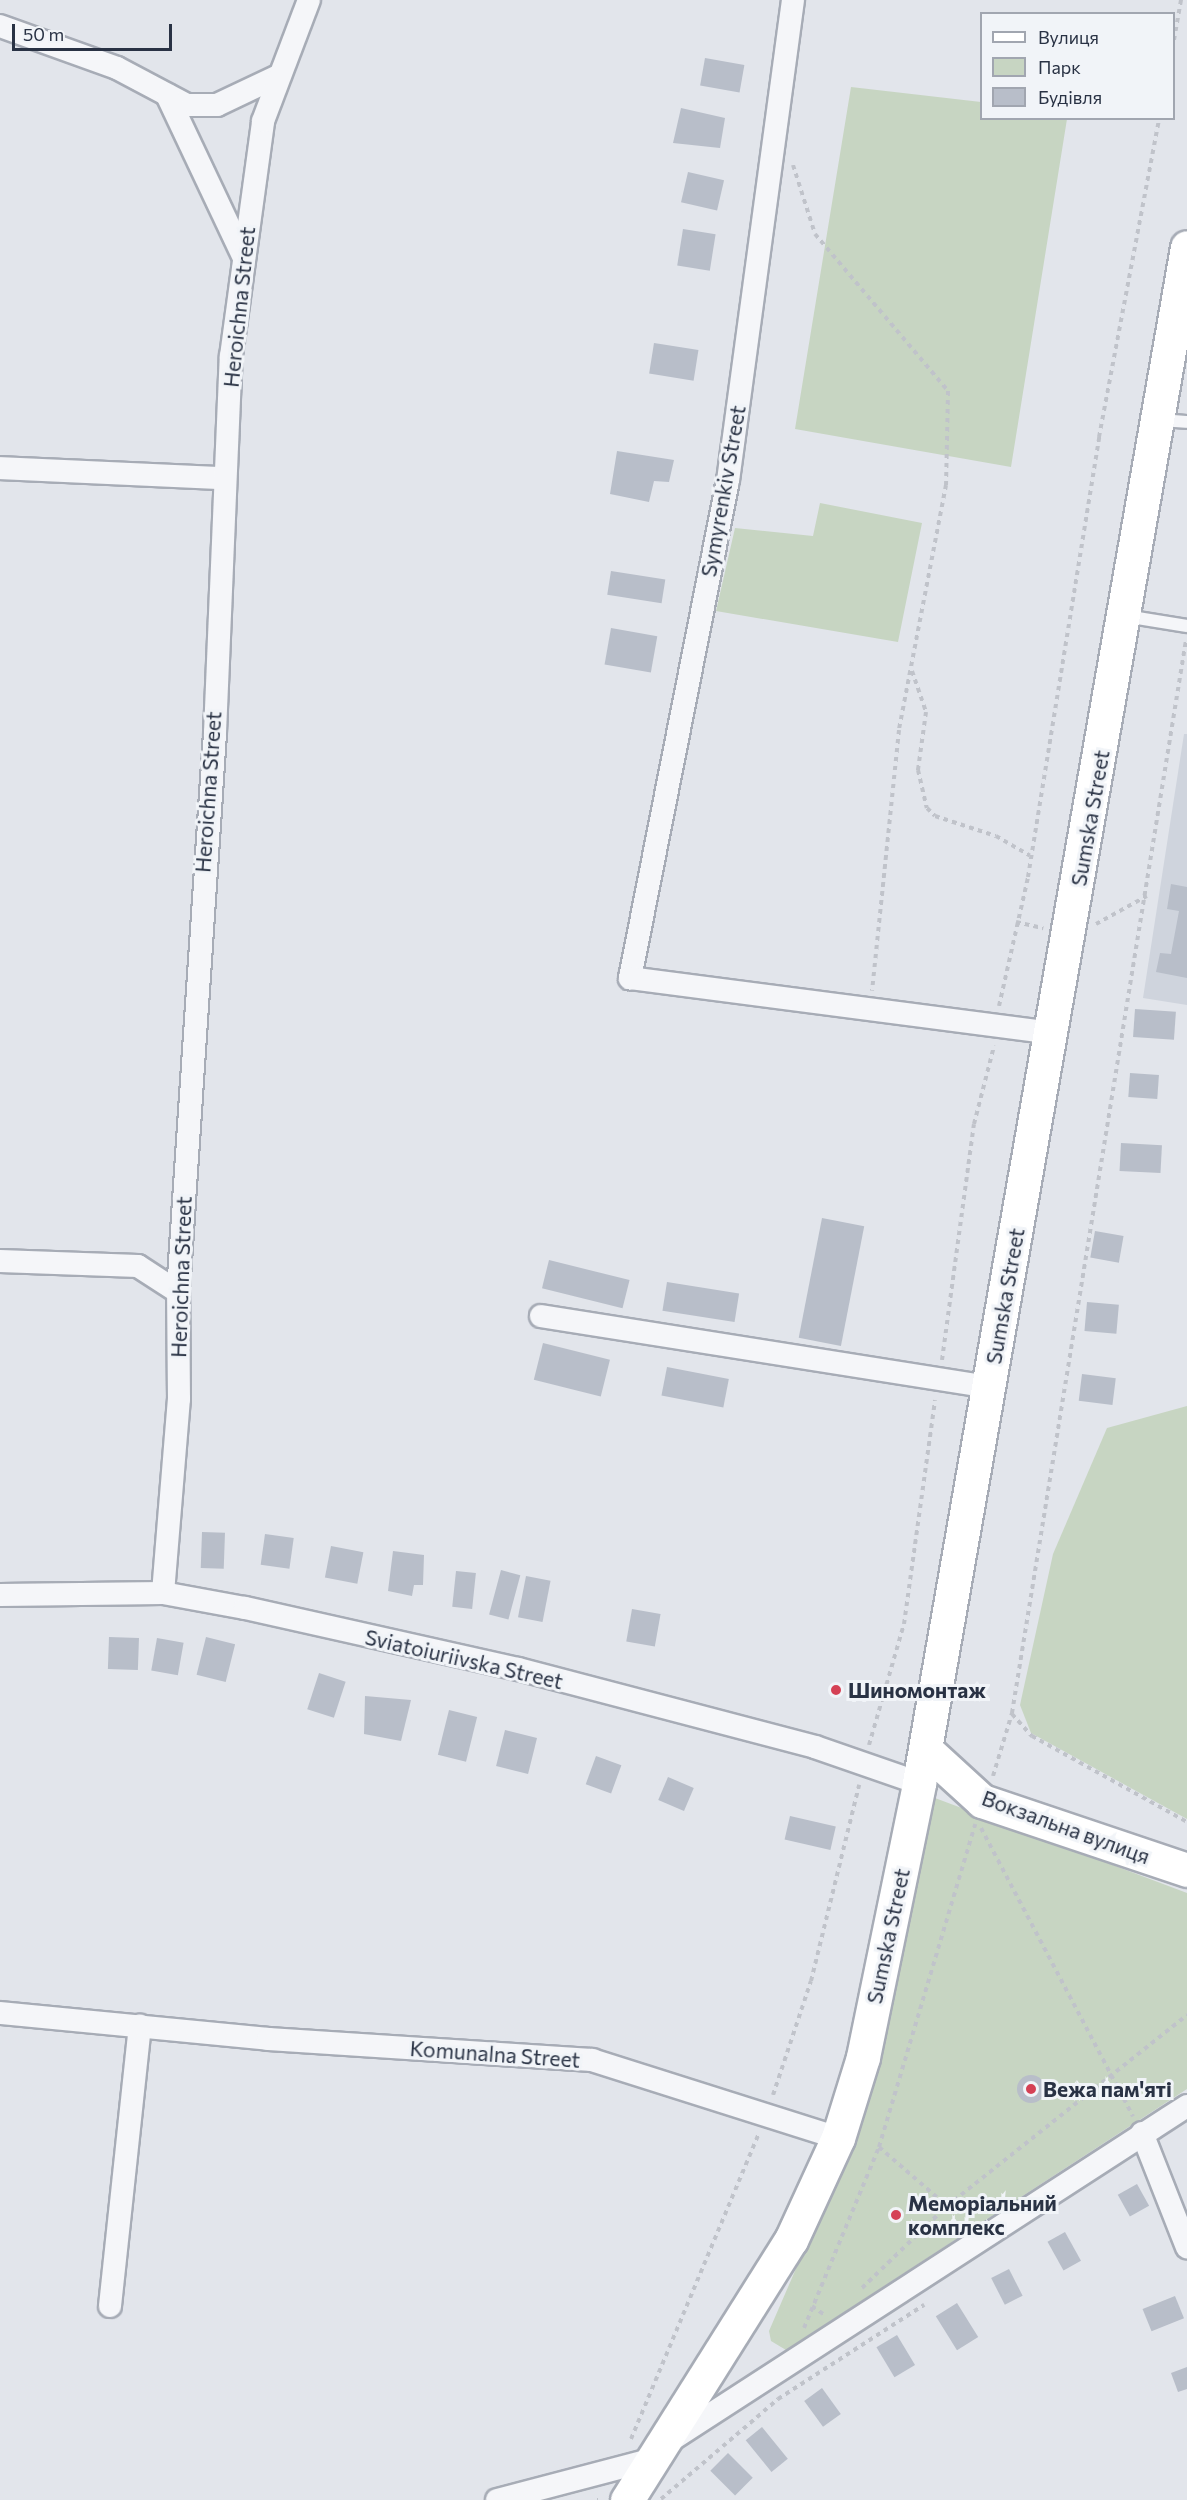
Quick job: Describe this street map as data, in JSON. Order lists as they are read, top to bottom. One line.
{"streets":{"main road":["Sumska Street","Вокзальна вулиця"],"street":["Heroichna Street","Symyrenkiv Street","Sviatoiuriivska Street","Komunalna Street"]},"crossings":[["Heroichna Street","Sviatoiuriivska Street"],["Sumska Street","Sviatoiuriivska Street"],["Sumska Street","Вокзальна вулиця"],["Sumska Street","Komunalna Street"]],"places":["Шиномонтаж","Вежа пам'яті","Меморіальний комплекс"],"legend":["Вулиця","Парк","Будівля"],"scale_bar":"50 m"}
